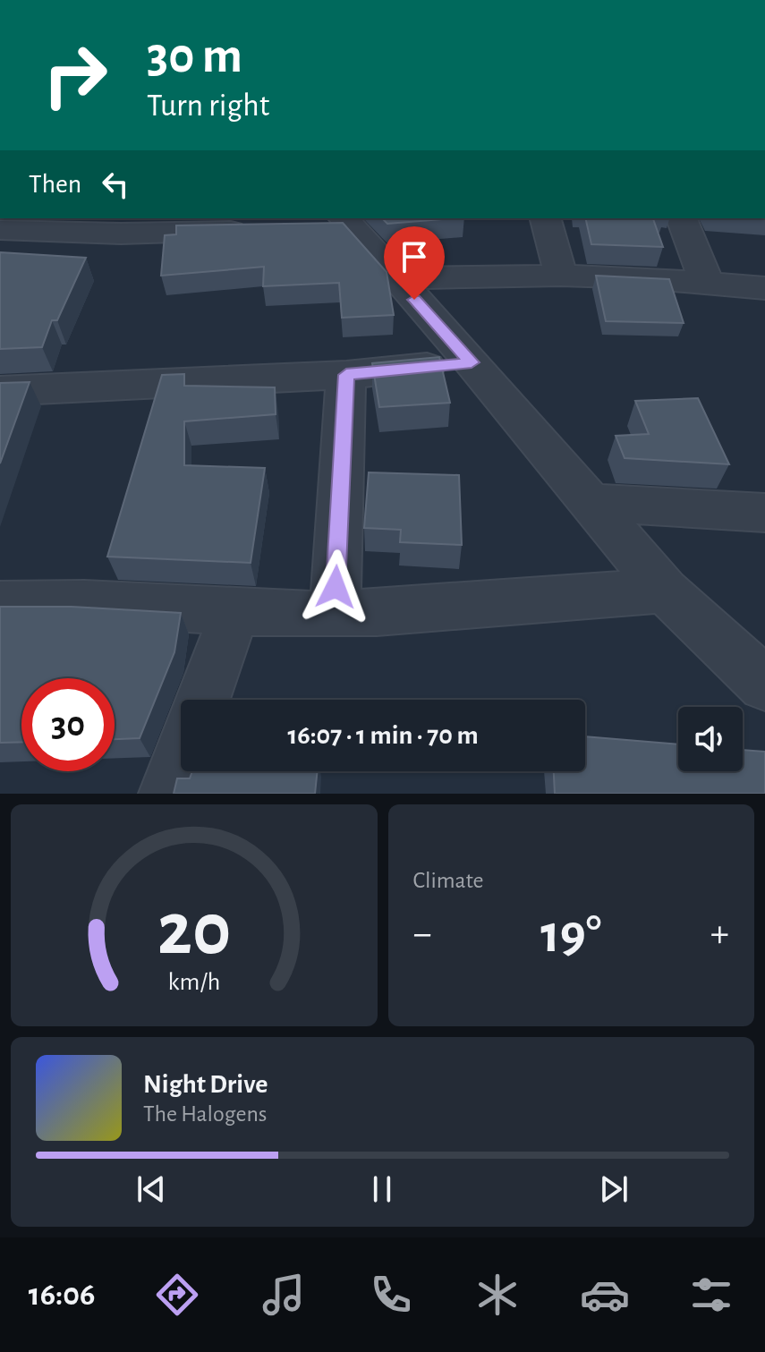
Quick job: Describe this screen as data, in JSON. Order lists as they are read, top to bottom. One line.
{"page":{"turn":["30 m","Turn right"],"then":"Then","limit":"30","trip":"16:07 · 1 min · 70 m","tile":"Climate","heat":["−","19°","+"],"song":["Night Drive","The Halogens"],"tabs":"16:06","gauge":["20","km/h"]}}
